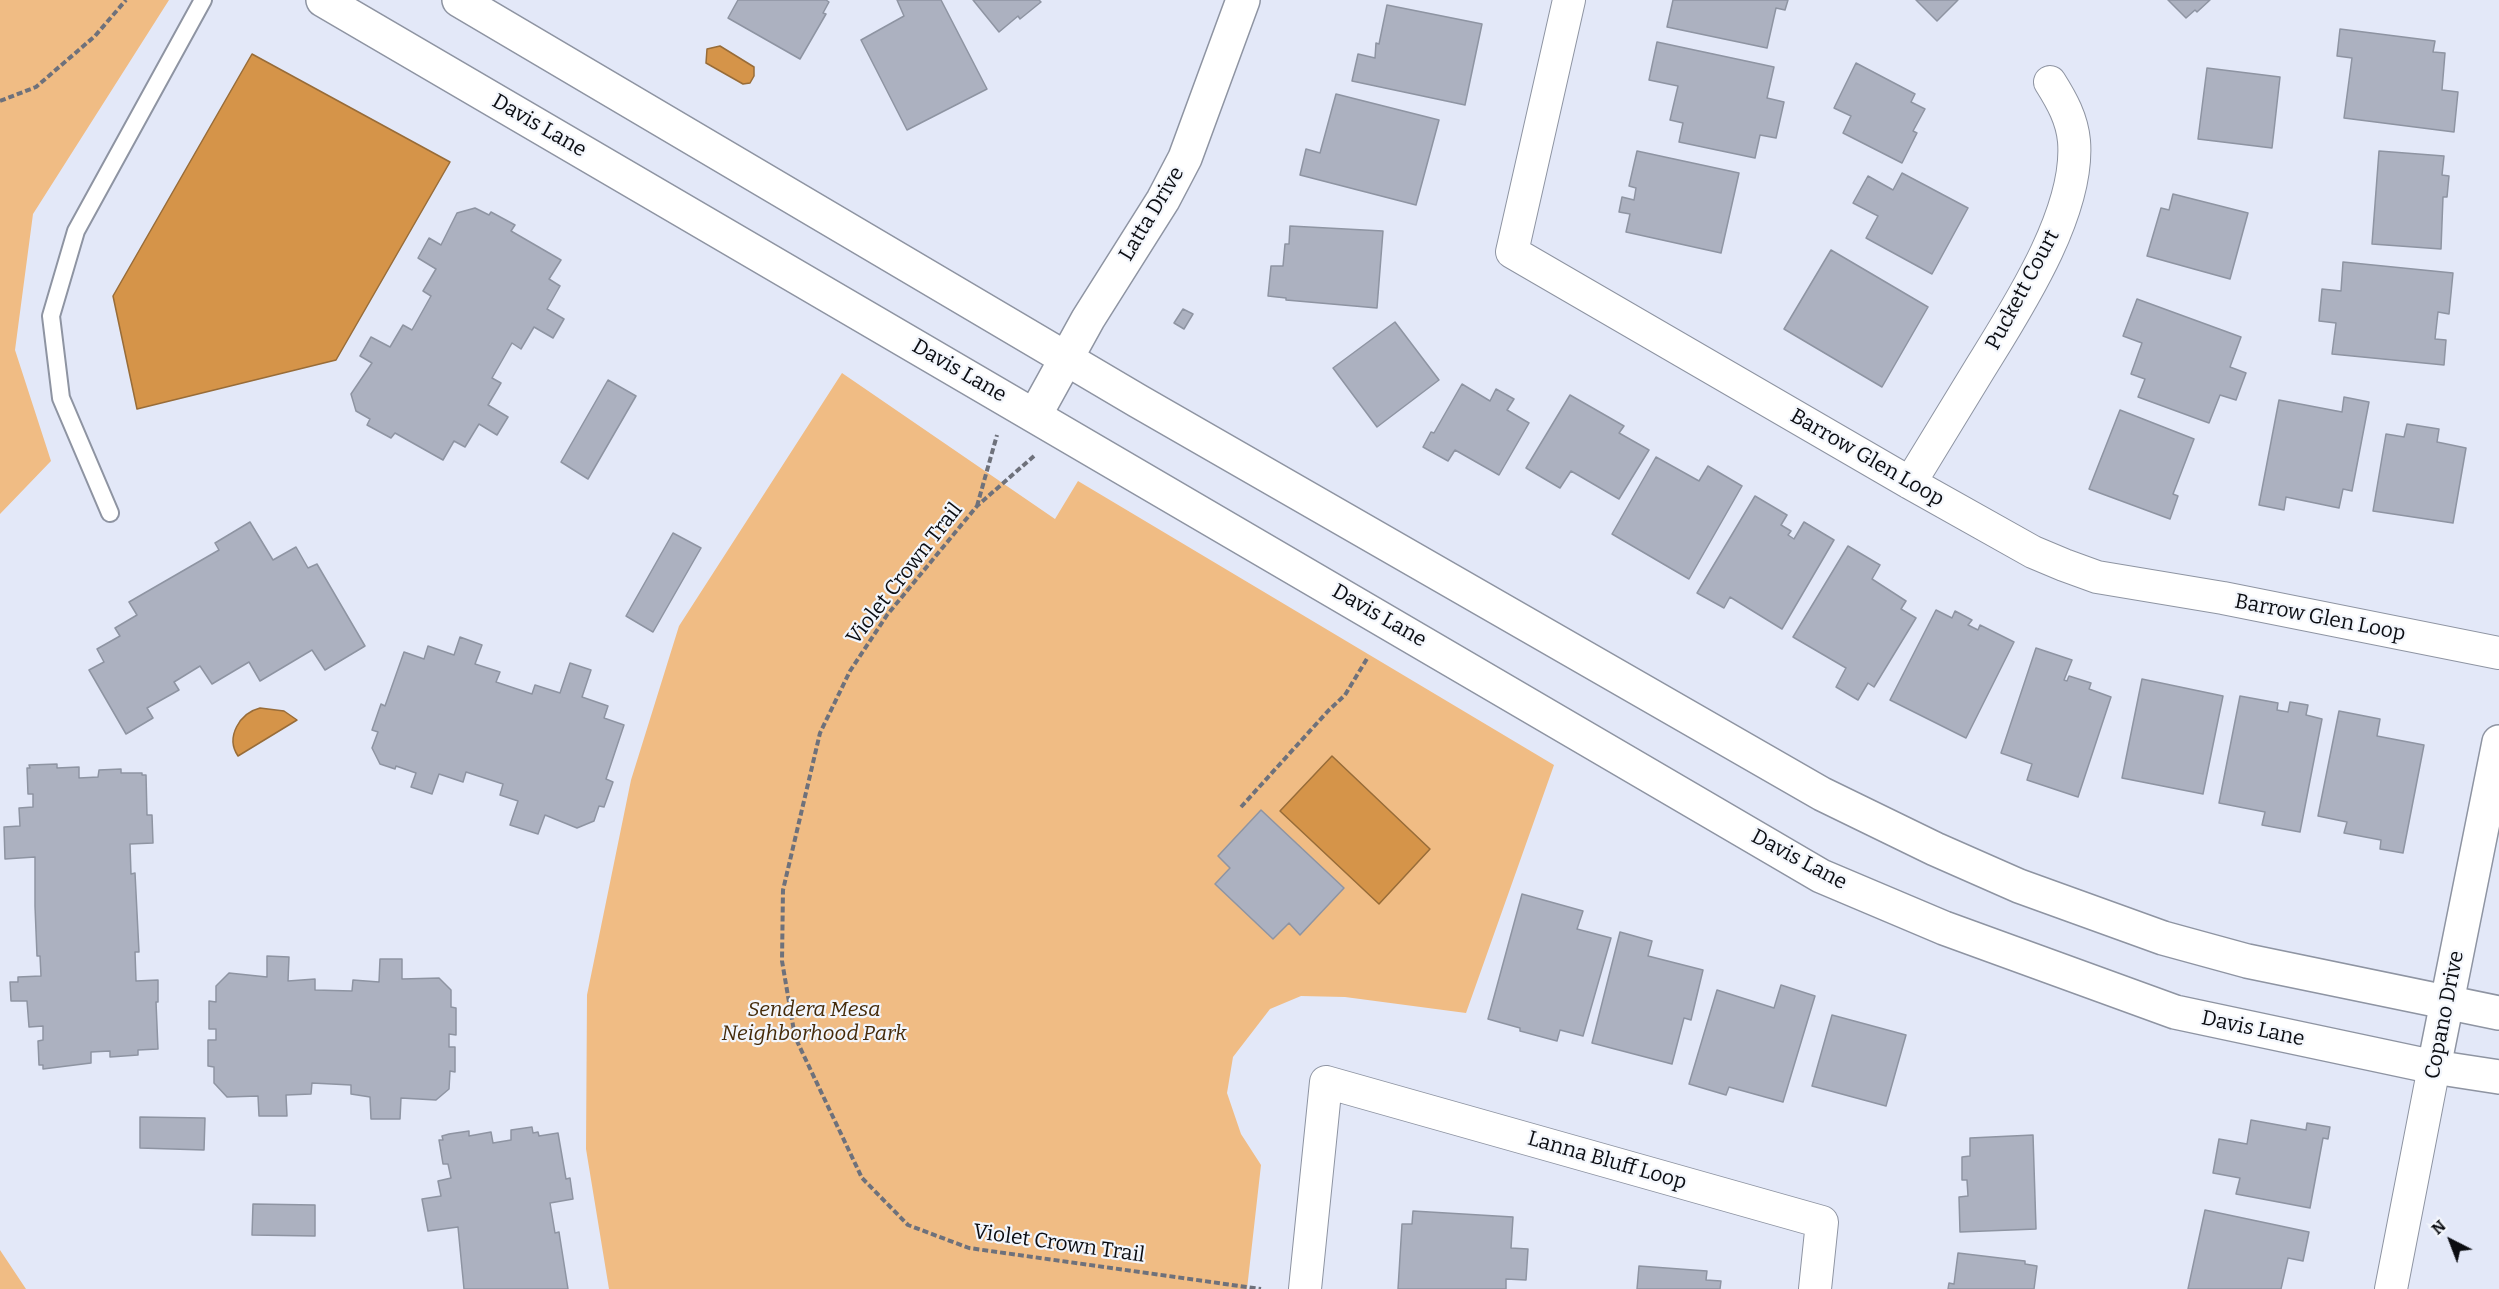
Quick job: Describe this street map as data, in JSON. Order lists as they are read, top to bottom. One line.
{"streets":{"main road":["Davis Lane","Latta Drive","Copano Drive"],"street":["Puckett Court","Barrow Glen Loop","Lanna Bluff Loop"],"path":["Violet Crown Trail"]},"crossings":[["Davis Lane","Latta Drive"],["Davis Lane","Copano Drive"],["Puckett Court","Barrow Glen Loop"]],"parks":["Sendera Mesa Neighborhood Park"],"north":"top left"}
